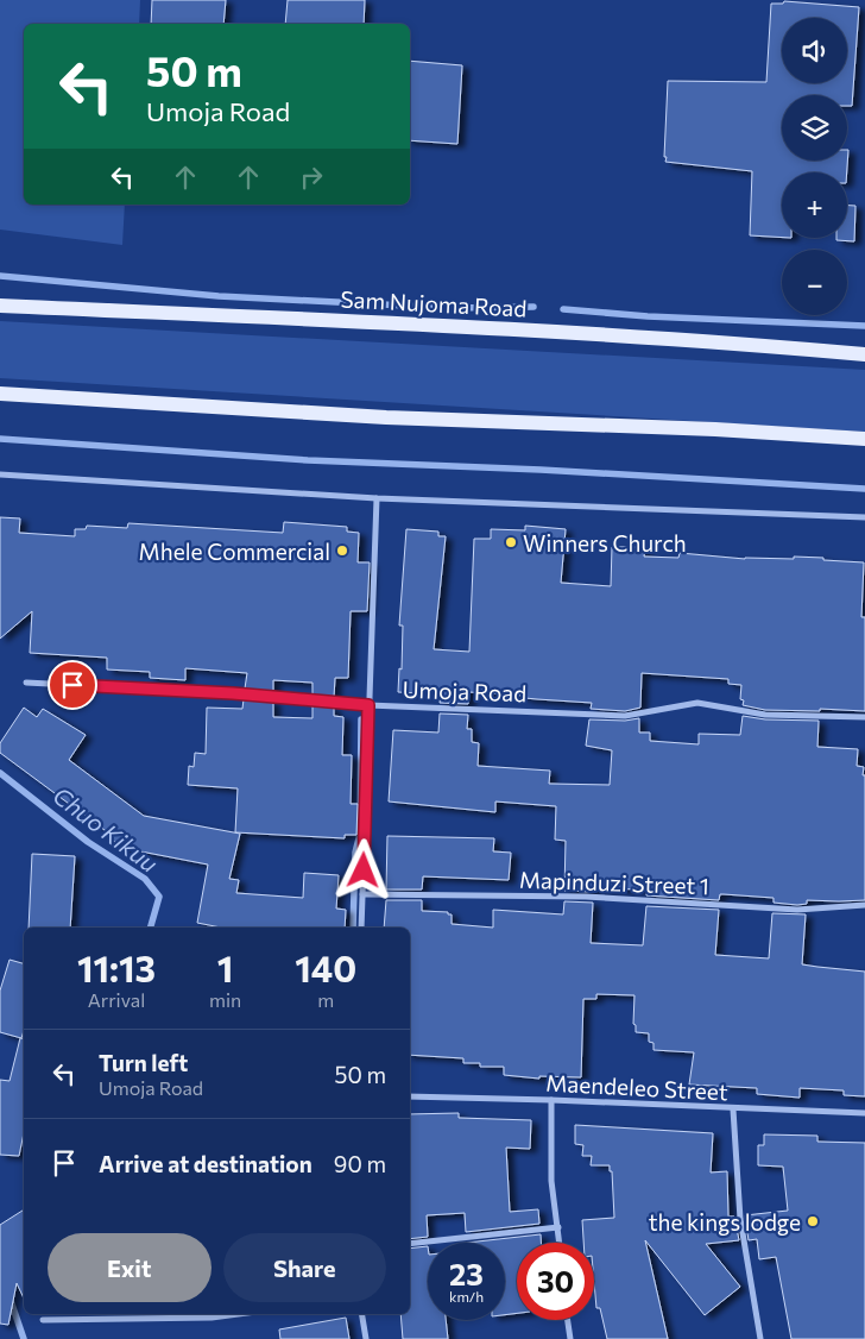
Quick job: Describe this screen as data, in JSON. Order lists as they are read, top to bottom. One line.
{"streets":{"main road":["Sam Nujoma Road"],"street":["Umoja Road","Mapinduzi Street 1","Maendeleo Street"]},"water":["Chuo Kikuu"],"places":["Winners Church","Mhele Commercial","the kings lodge"],"page":{"map_buttons":["+","−"],"turn":["50 m","Umoja Road"],"eta":["11:13","Arrival","1","min","140","m"],"list":[{"name":"Turn left","note":"Umoja Road","value":"50 m"},{"name":"Arrive at destination","value":"90 m"}],"buttons":["Exit","Share"],"speed":"23 km/h","limit":"30"}}
